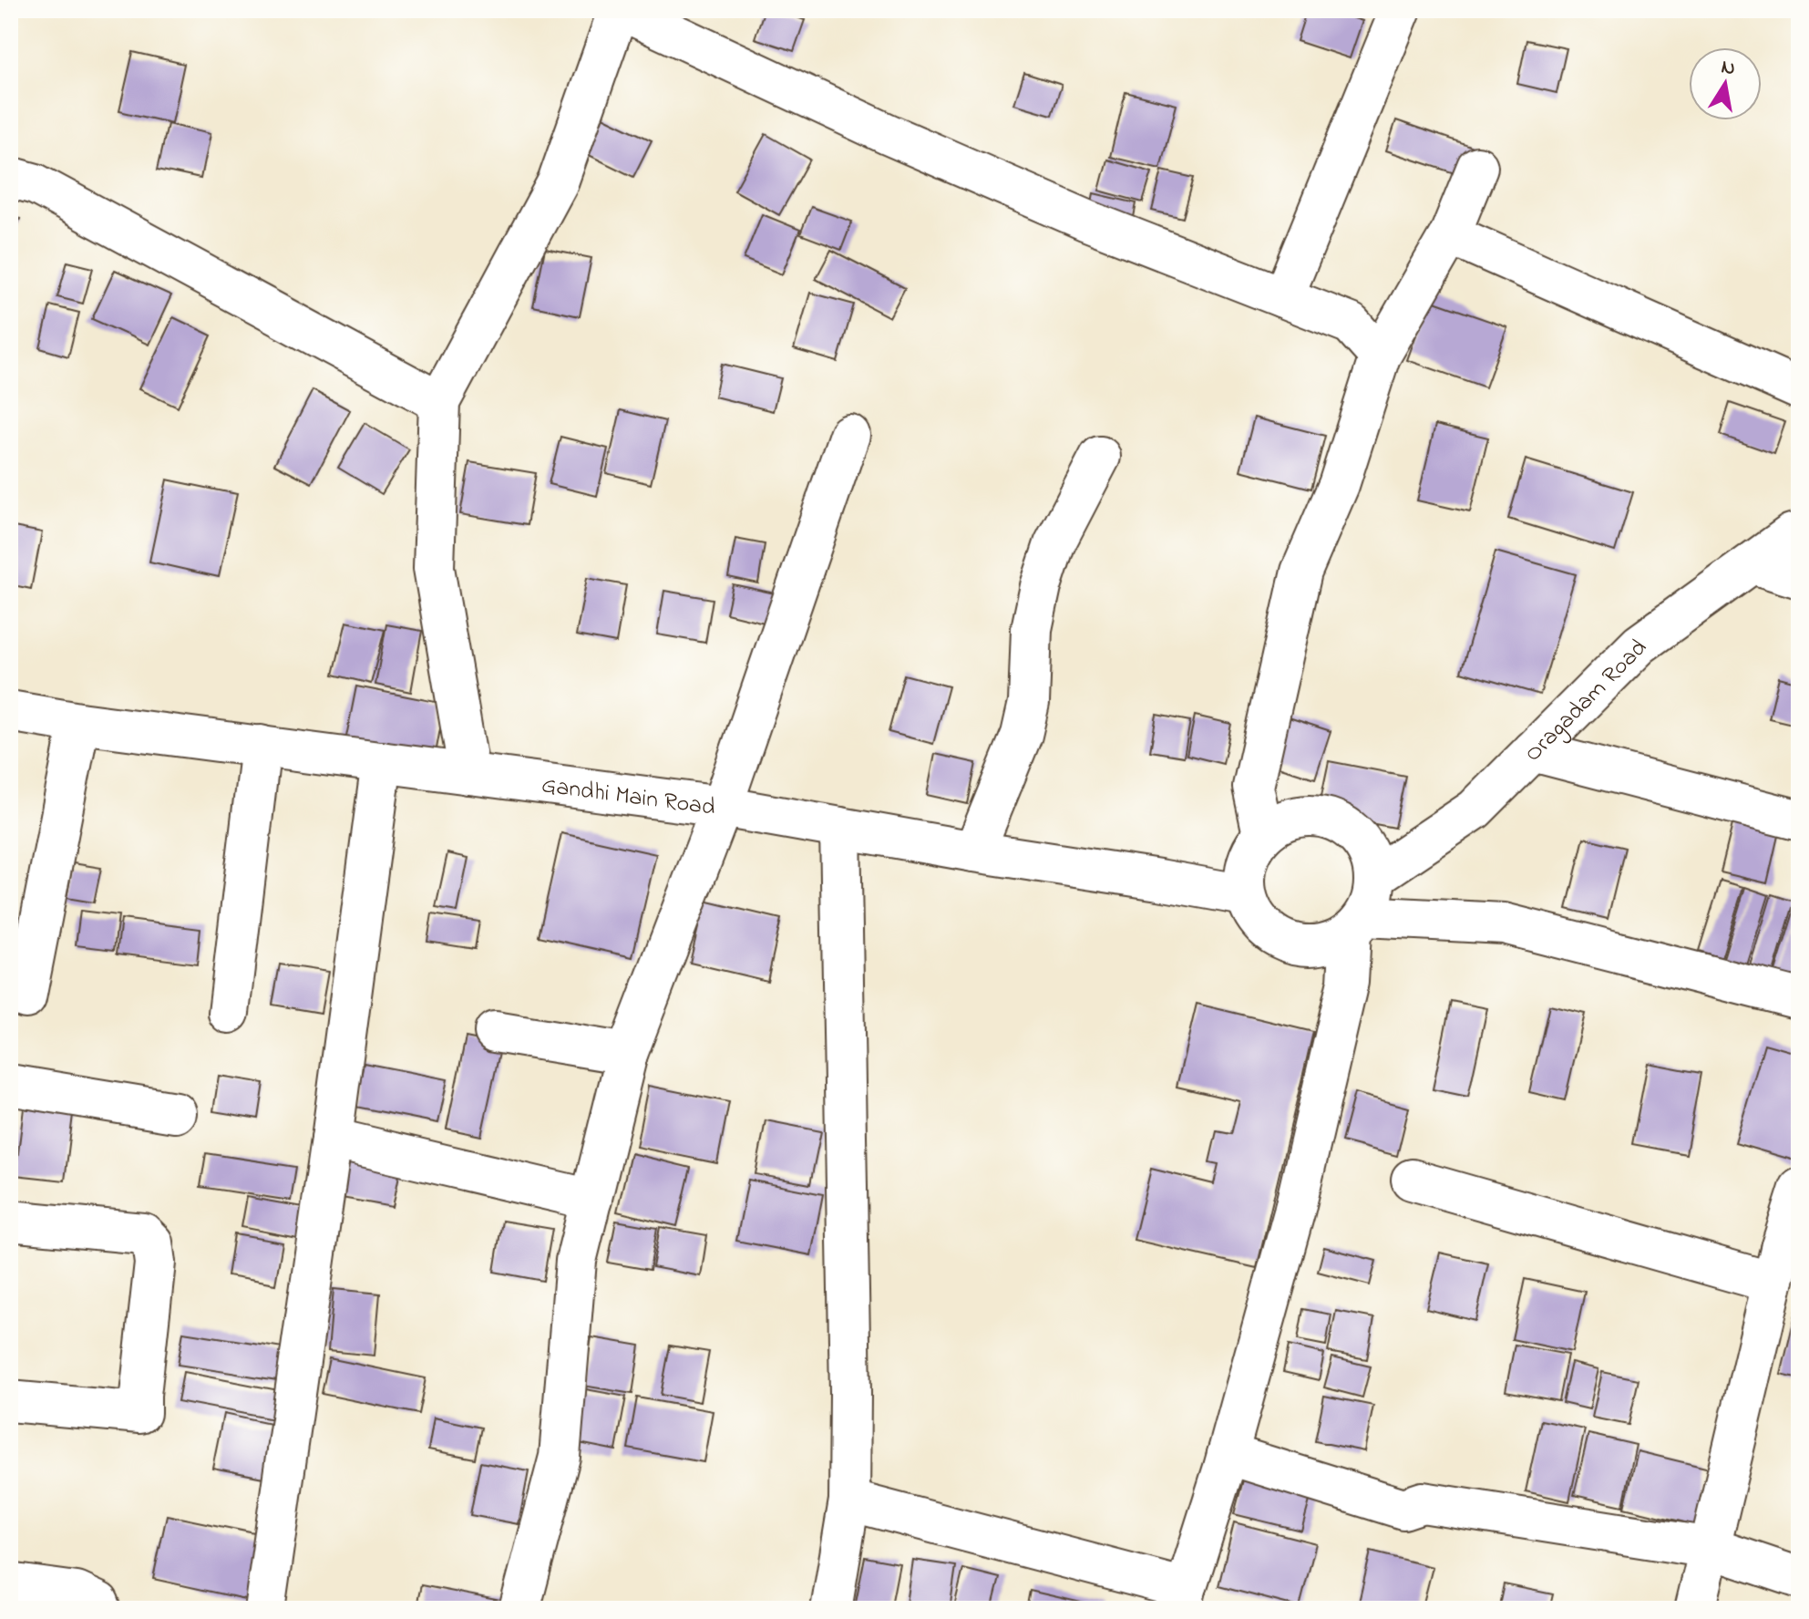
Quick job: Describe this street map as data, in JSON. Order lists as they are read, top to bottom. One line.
{"streets":{"street":["Oragadam Road","Gandhi Main Road"]},"crossings":[["Oragadam Road","Gandhi Main Road"]],"north":"top"}
